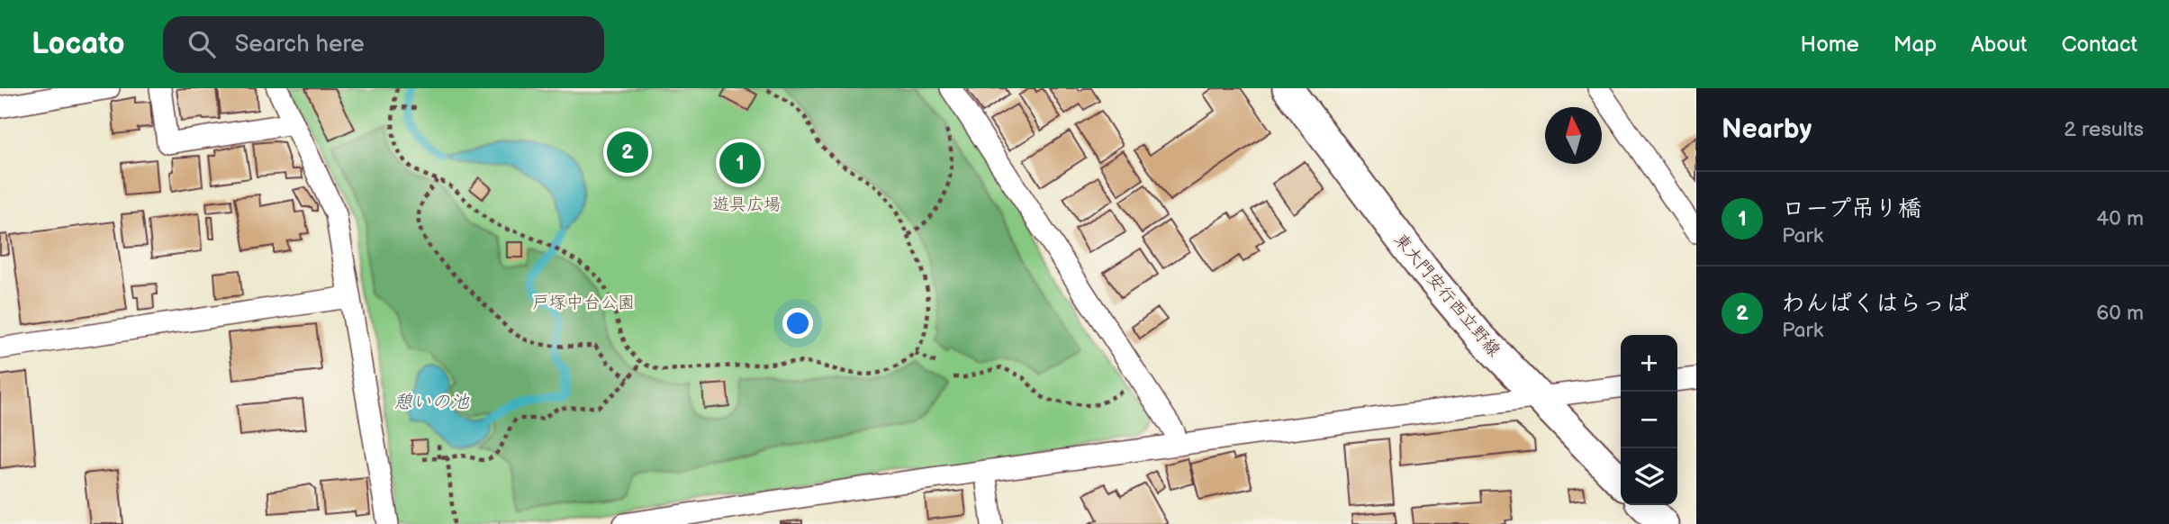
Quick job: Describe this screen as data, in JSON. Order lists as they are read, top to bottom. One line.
{"streets":{"main road":["東大門安行西立野線"]},"water":["憩いの池"],"parks":["遊具広場","戸塚中台公園"],"north":"top","page":{"header":"Locato","search":"Search here","nav":["Home","Map","About","Contact"],"heading":["Nearby","2 results"],"pins":["2","1"],"list":[{"mark":"1","name":"ロープ吊り橋","note":"Park","value":"40 m"},{"mark":"2","name":"わんぱくはらっぱ","note":"Park","value":"60 m"}],"map_buttons":["+","−"]}}
